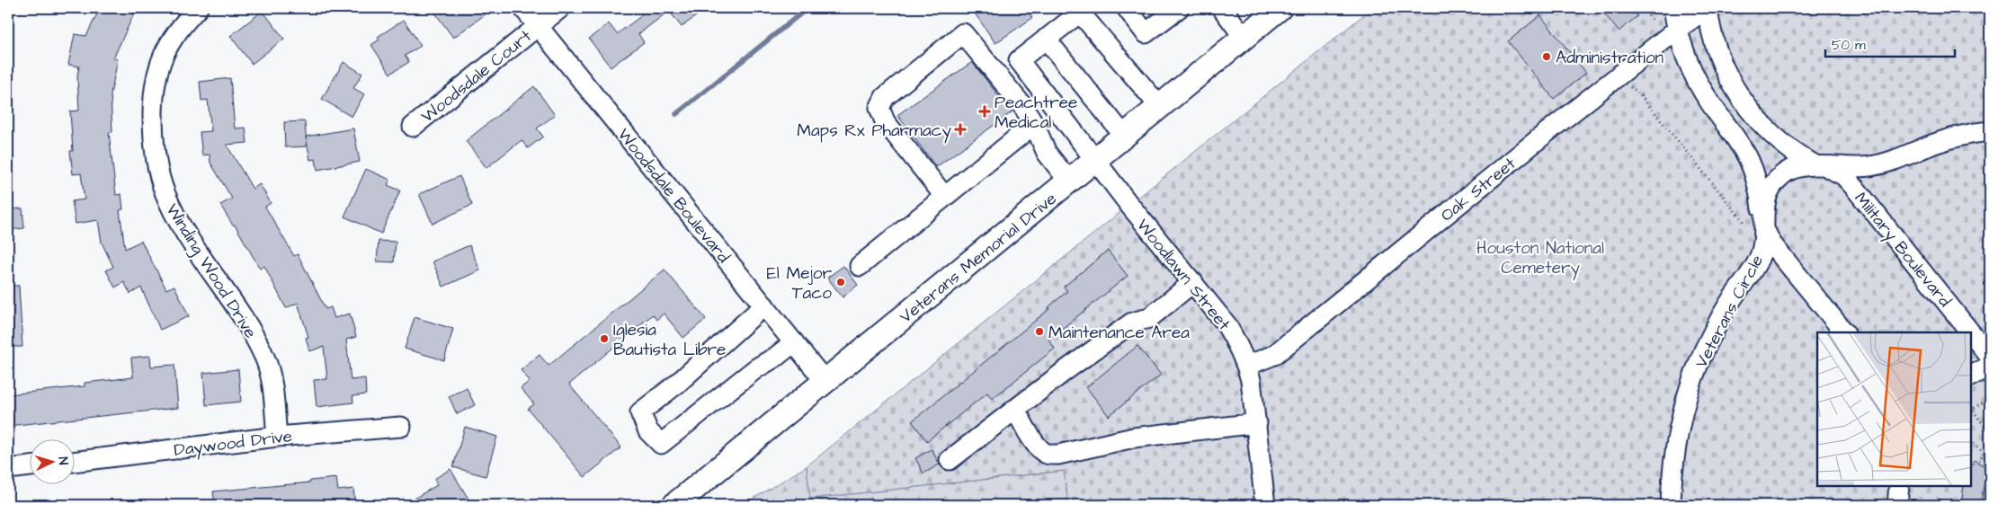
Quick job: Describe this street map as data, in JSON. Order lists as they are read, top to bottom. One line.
{"streets":{"main road":["Veterans Memorial Drive"],"street":["Woodsdale Court","Oak Street","Woodsdale Boulevard","Military Boulevard","Winding Wood Drive","Woodlawn Street","Veterans Circle","Daywood Drive"]},"crossings":[["Woodsdale Court","Woodsdale Boulevard"],["Oak Street","Military Boulevard"],["Oak Street","Woodlawn Street"],["Woodsdale Boulevard","Veterans Memorial Drive"],["Military Boulevard","Veterans Circle"],["Veterans Memorial Drive","Woodlawn Street"],["Winding Wood Drive","Daywood Drive"]],"parks":["Houston National Cemetery"],"places":{"other":["Administration","El Mejor Taco","Maintenance Area","Iglesia Bautista Libre"],"health":["Peachtree Medical","Maps Rx Pharmacy"]},"scale_bar":"50 m","north":"right"}
